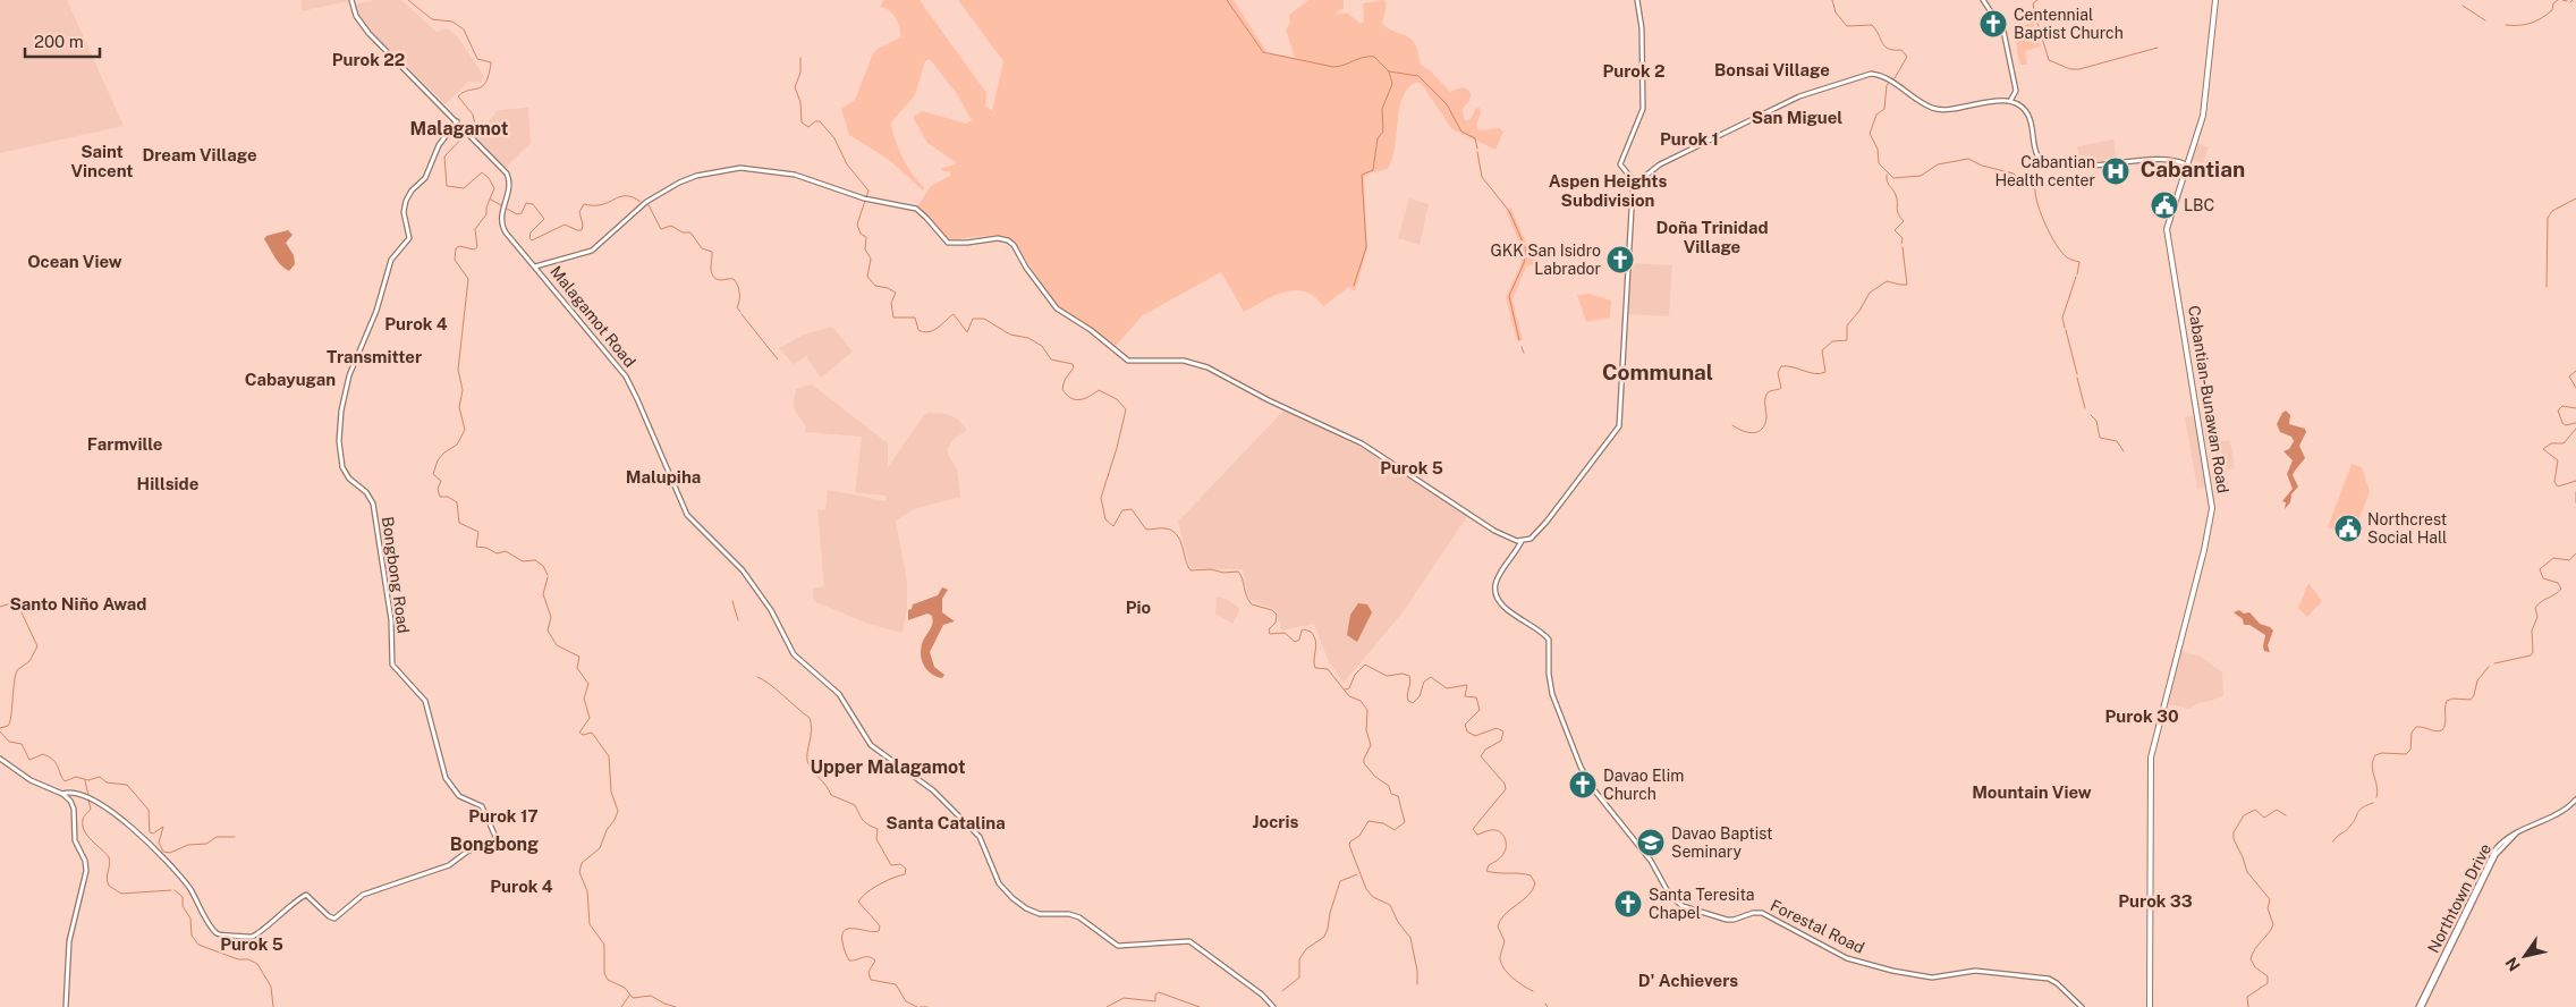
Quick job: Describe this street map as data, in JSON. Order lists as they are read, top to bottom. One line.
{"streets":{"main road":["Cabantian-Bunawan Road"],"street":["Malagamot Road","Bongbong Road","Northtown Drive","Forestal Road"]},"crossings":[["Malagamot Road","Bongbong Road"]],"districts":["Purok 22","Bonsai Village","Purok 2","San Miguel","Malagamot","Purok 1","Saint Vincent","Dream Village","Cabantian","Aspen Heights Subdivision","Doña Trinidad Village","Ocean View","Purok 4","Transmitter","Communal","Cabayugan","Farmville","Purok 5","Malupiha","Hillside","Santo Niño Awad","Pio","Purok 30","Upper Malagamot","Mountain View","Purok 17","Jocris","Santa Catalina","Bongbong","Purok 4","Purok 33","Purok 5","D' Achievers"],"places":{"church":["Centennial Baptist Church","GKK San Isidro Labrador","Davao Elim Church","Santa Teresita Chapel"],"hospital":["Cabantian Health center"],"public building":["LBC","Northcrest Social Hall"],"school or university":["Davao Baptist Seminary"]},"scale_bar":"200 m","north":"bottom left"}
